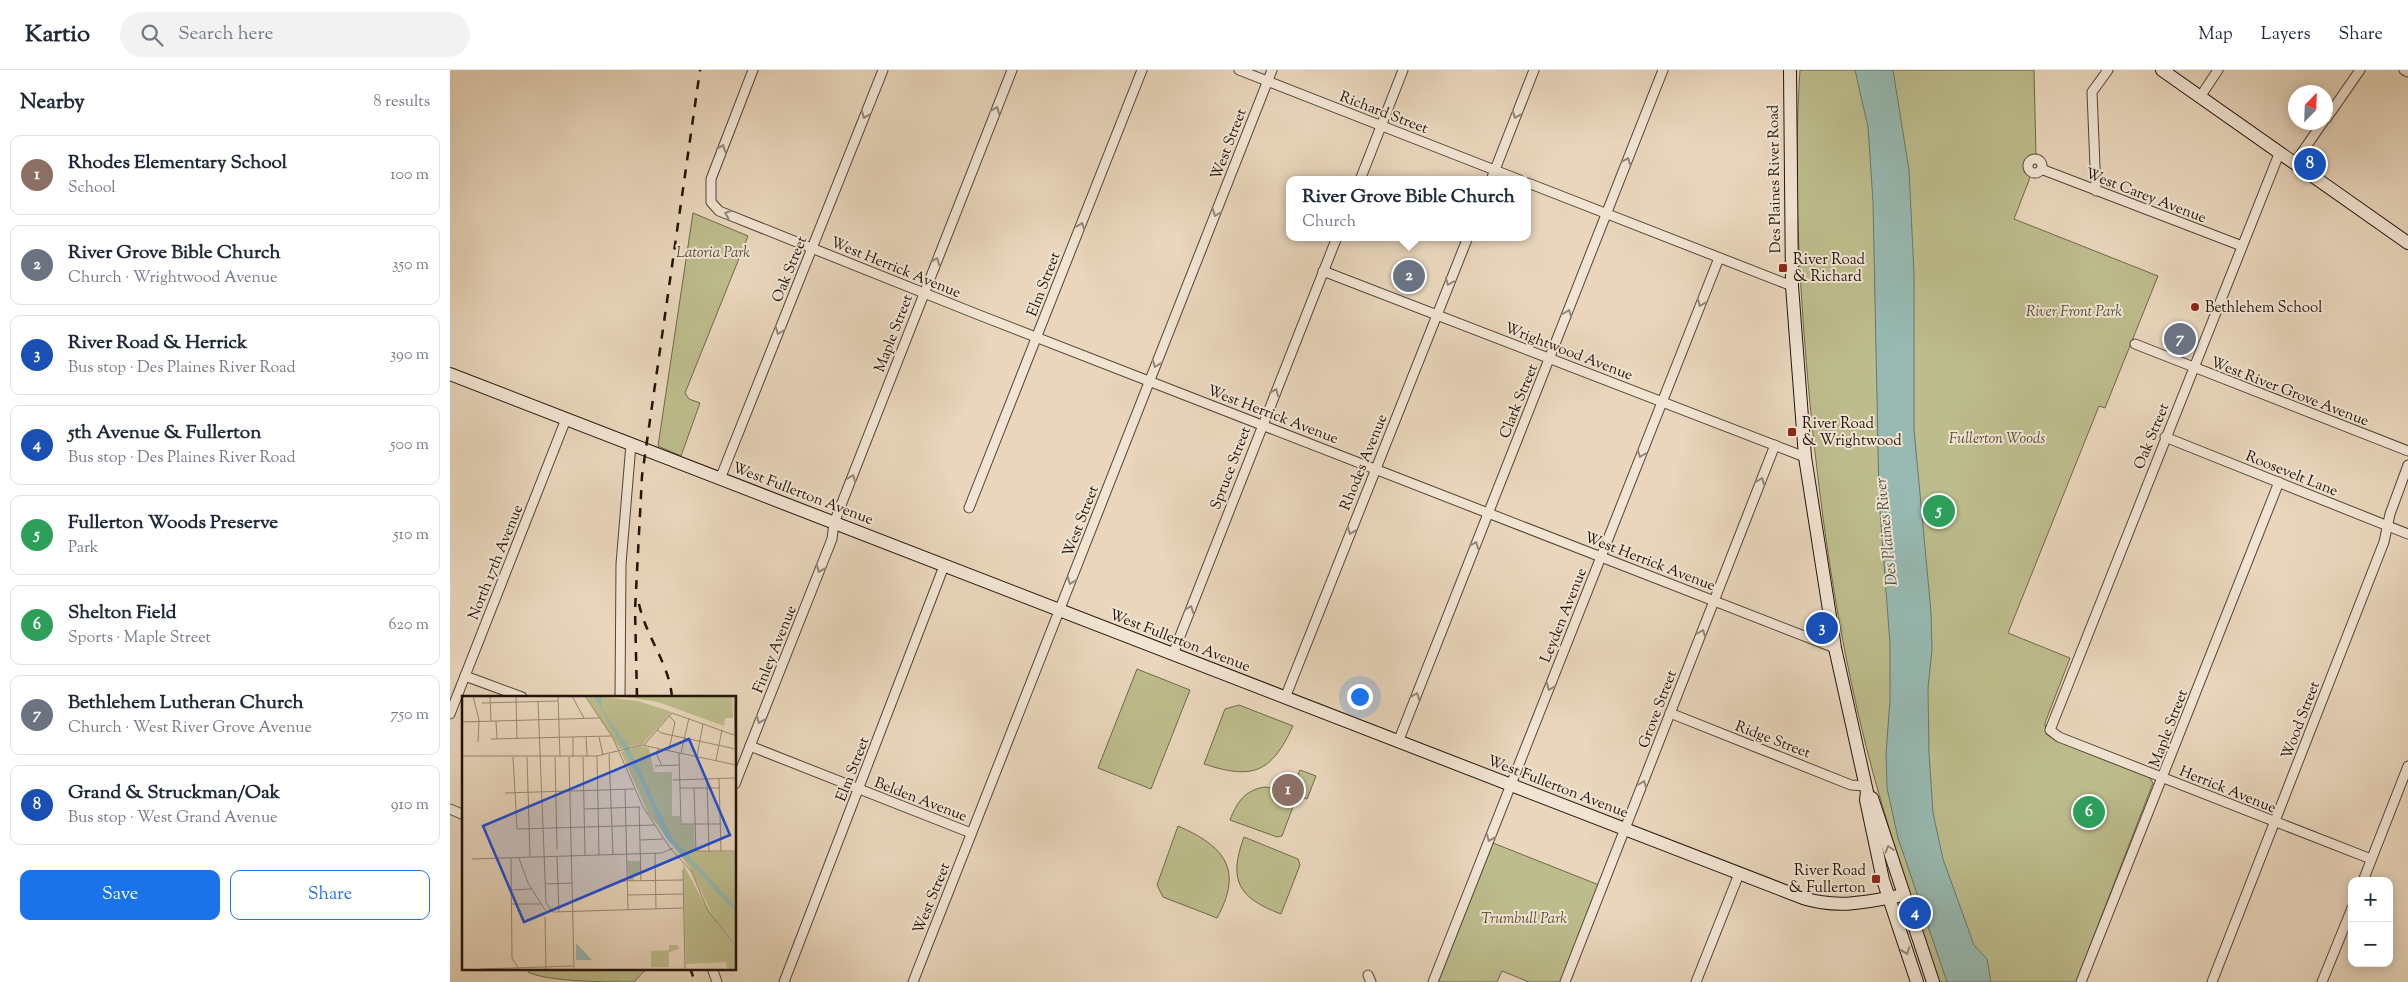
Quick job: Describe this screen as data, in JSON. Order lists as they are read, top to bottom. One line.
{"streets":{"street":["Richard Street","West Street","Des Plaines River Road","West Carey Avenue","West Herrick Avenue","Oak Street","Elm Street","Maple Street","Wrightwood Avenue","West River Grove Avenue","Clark Street","Rhodes Avenue","Spruce Street","Roosevelt Lane","West Fullerton Avenue","North 17th Avenue","Leyden Avenue","Finley Avenue","Grove Street","Wood Street","Ridge Street","Herrick Avenue","Belden Avenue"]},"crossings":[["Richard Street","West Street"],["West Street","West Herrick Avenue"],["West Street","West Fullerton Avenue"],["West Street","Belden Avenue"],["Des Plaines River Road","West Herrick Avenue"],["Des Plaines River Road","Wrightwood Avenue"],["Des Plaines River Road","West Fullerton Avenue"],["Des Plaines River Road","Ridge Street"],["West Carey Avenue","Oak Street"],["West Herrick Avenue","Oak Street"],["West Herrick Avenue","Elm Street"],["West Herrick Avenue","Maple Street"],["West Herrick Avenue","Clark Street"],["West Herrick Avenue","Rhodes Avenue"],["West Herrick Avenue","Spruce Street"],["West Herrick Avenue","Leyden Avenue"],["West Herrick Avenue","Grove Street"],["Oak Street","West River Grove Avenue"],["Oak Street","Roosevelt Lane"],["Oak Street","West Fullerton Avenue"],["Oak Street","Herrick Avenue"],["Elm Street","West Fullerton Avenue"],["Elm Street","Belden Avenue"],["Maple Street","Roosevelt Lane"],["Maple Street","West Fullerton Avenue"],["Maple Street","Finley Avenue"],["Maple Street","Herrick Avenue"],["Wrightwood Avenue","Clark Street"],["Wrightwood Avenue","Rhodes Avenue"],["Wrightwood Avenue","Spruce Street"],["Wrightwood Avenue","Leyden Avenue"],["Wrightwood Avenue","Grove Street"],["Clark Street","West Fullerton Avenue"],["Rhodes Avenue","West Fullerton Avenue"],["Spruce Street","West Fullerton Avenue"],["Roosevelt Lane","Wood Street"],["West Fullerton Avenue","North 17th Avenue"],["West Fullerton Avenue","Leyden Avenue"],["West Fullerton Avenue","Finley Avenue"],["West Fullerton Avenue","Grove Street"],["Finley Avenue","Belden Avenue"],["Grove Street","Ridge Street"],["Wood Street","Herrick Avenue"]],"one_way":["West Street","Oak Street","Maple Street","Clark Street","Rhodes Avenue","Spruce Street","Leyden Avenue","Finley Avenue","Grove Street"],"water":["Des Plaines River"],"parks":["Latoria Park","River Front Park","Fullerton Woods","Trumbull Park"],"places":{"transit":["River Road & Richard","River Road & Wrightwood","River Road & Fullerton"],"other":["Bethlehem School"]},"north":"top right","page":{"header":"Kartio","search":"Search here","nav":["Map","Layers","Share"],"heading":["Nearby","8 results"],"list":[{"mark":"1","name":"Rhodes Elementary School","note":"School","value":"100 m"},{"mark":"2","name":"River Grove Bible Church","note":"Church · Wrightwood Avenue","value":"350 m"},{"mark":"3","name":"River Road & Herrick","note":"Bus stop · Des Plaines River Road","value":"390 m"},{"mark":"4","name":"5th Avenue & Fullerton","note":"Bus stop · Des Plaines River Road","value":"500 m"},{"mark":"5","name":"Fullerton Woods Preserve","note":"Park","value":"510 m"},{"mark":"6","name":"Shelton Field","note":"Sports · Maple Street","value":"620 m"},{"mark":"7","name":"Bethlehem Lutheran Church","note":"Church · West River Grove Avenue","value":"750 m"},{"mark":"8","name":"Grand & Struckman/Oak","note":"Bus stop · West Grand Avenue","value":"910 m"}],"pins":["8","2","7","5","3","1","6","4"],"popup":["River Grove Bible Church","Church"],"buttons":["Save","Share"],"map_buttons":["+","−"]}}
